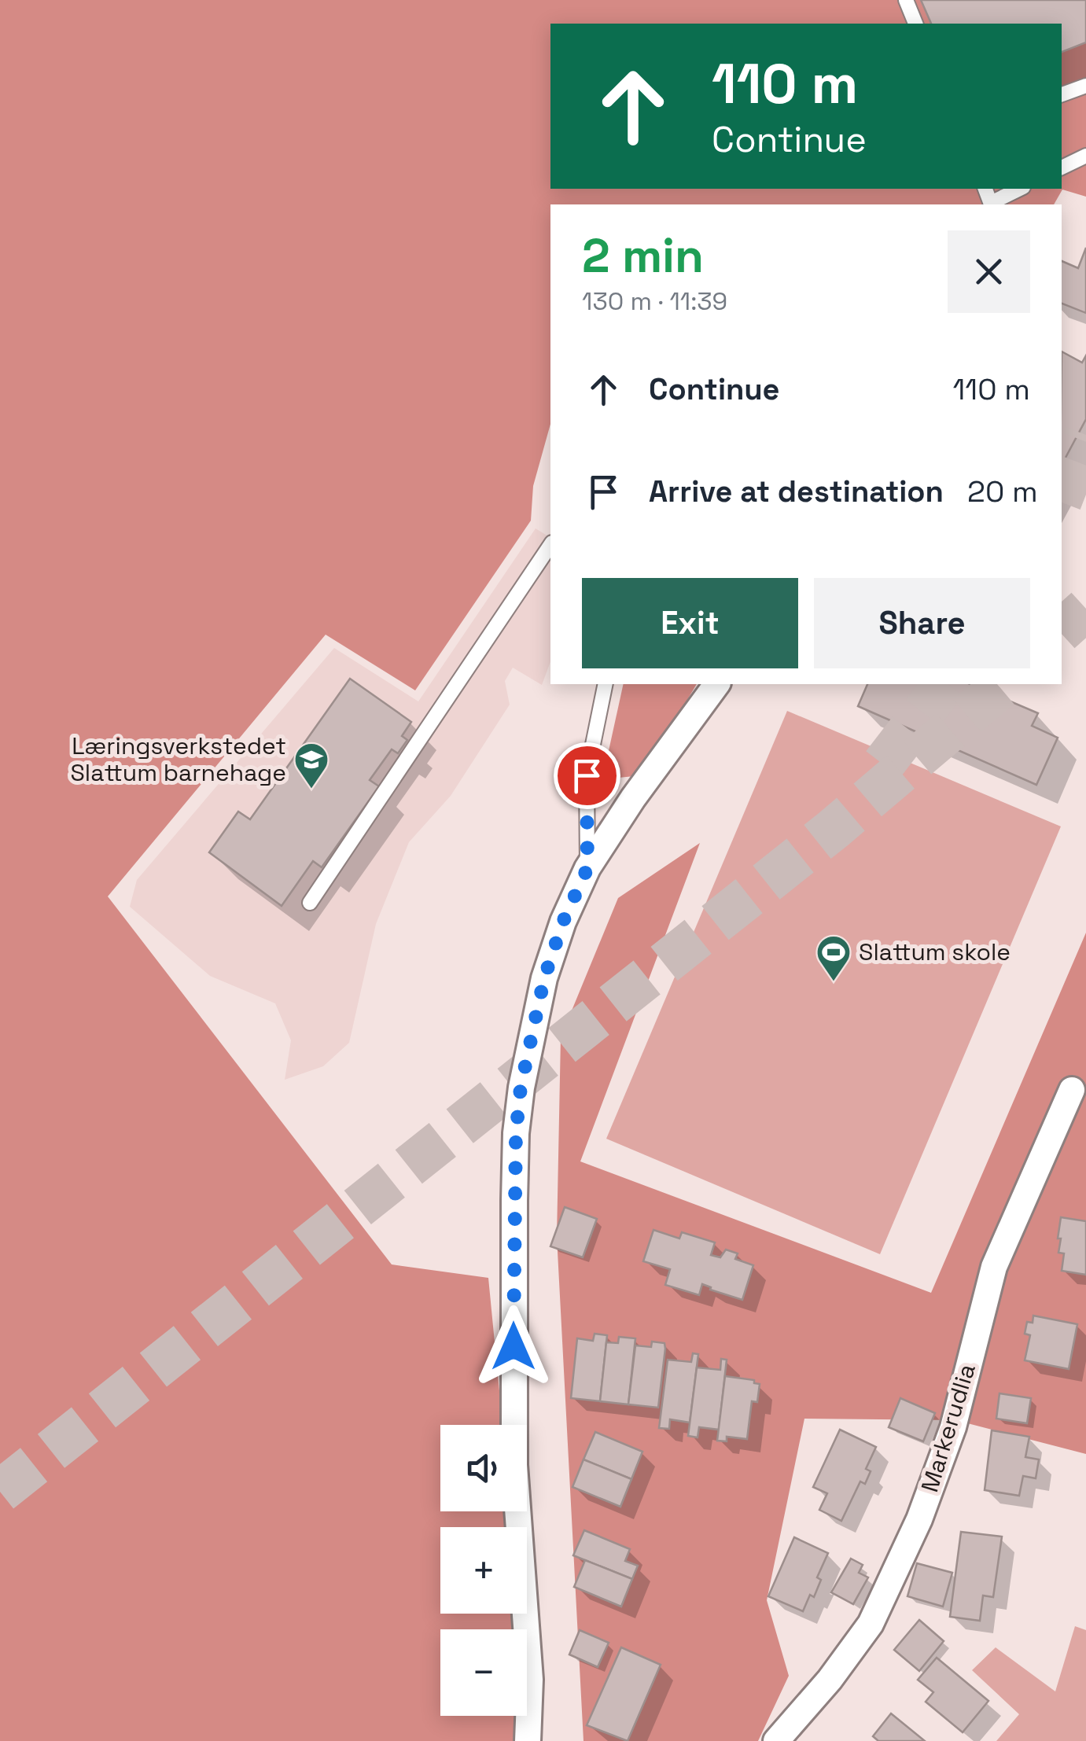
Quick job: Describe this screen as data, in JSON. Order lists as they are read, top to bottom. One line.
{"streets":{"street":["Markerudlia"]},"places":{"school or university":["Læringsverkstedet Slattum barnehage"],"sports":["Slattum skole"]},"page":{"turn":["110 m","Continue"],"heading":["2 min","130 m · 11:39"],"list":[{"name":"Continue","value":"110 m"},{"name":"Arrive at destination","value":"20 m"}],"buttons":["Exit","Share"],"map_buttons":["+","−"]}}
